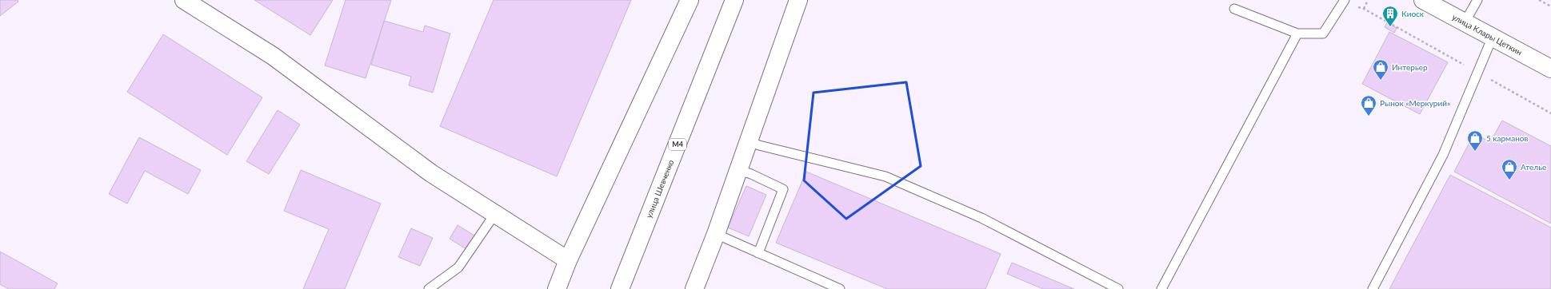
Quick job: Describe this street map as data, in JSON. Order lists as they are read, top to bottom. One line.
{"streets":{"main road":["улица Клары Цеткин","M4","улица Шевченко"]},"places":{"building":["Киоск"],"shop":["Интерьер","Рынок «Меркурий»","5 карманов","Ателье"]}}
